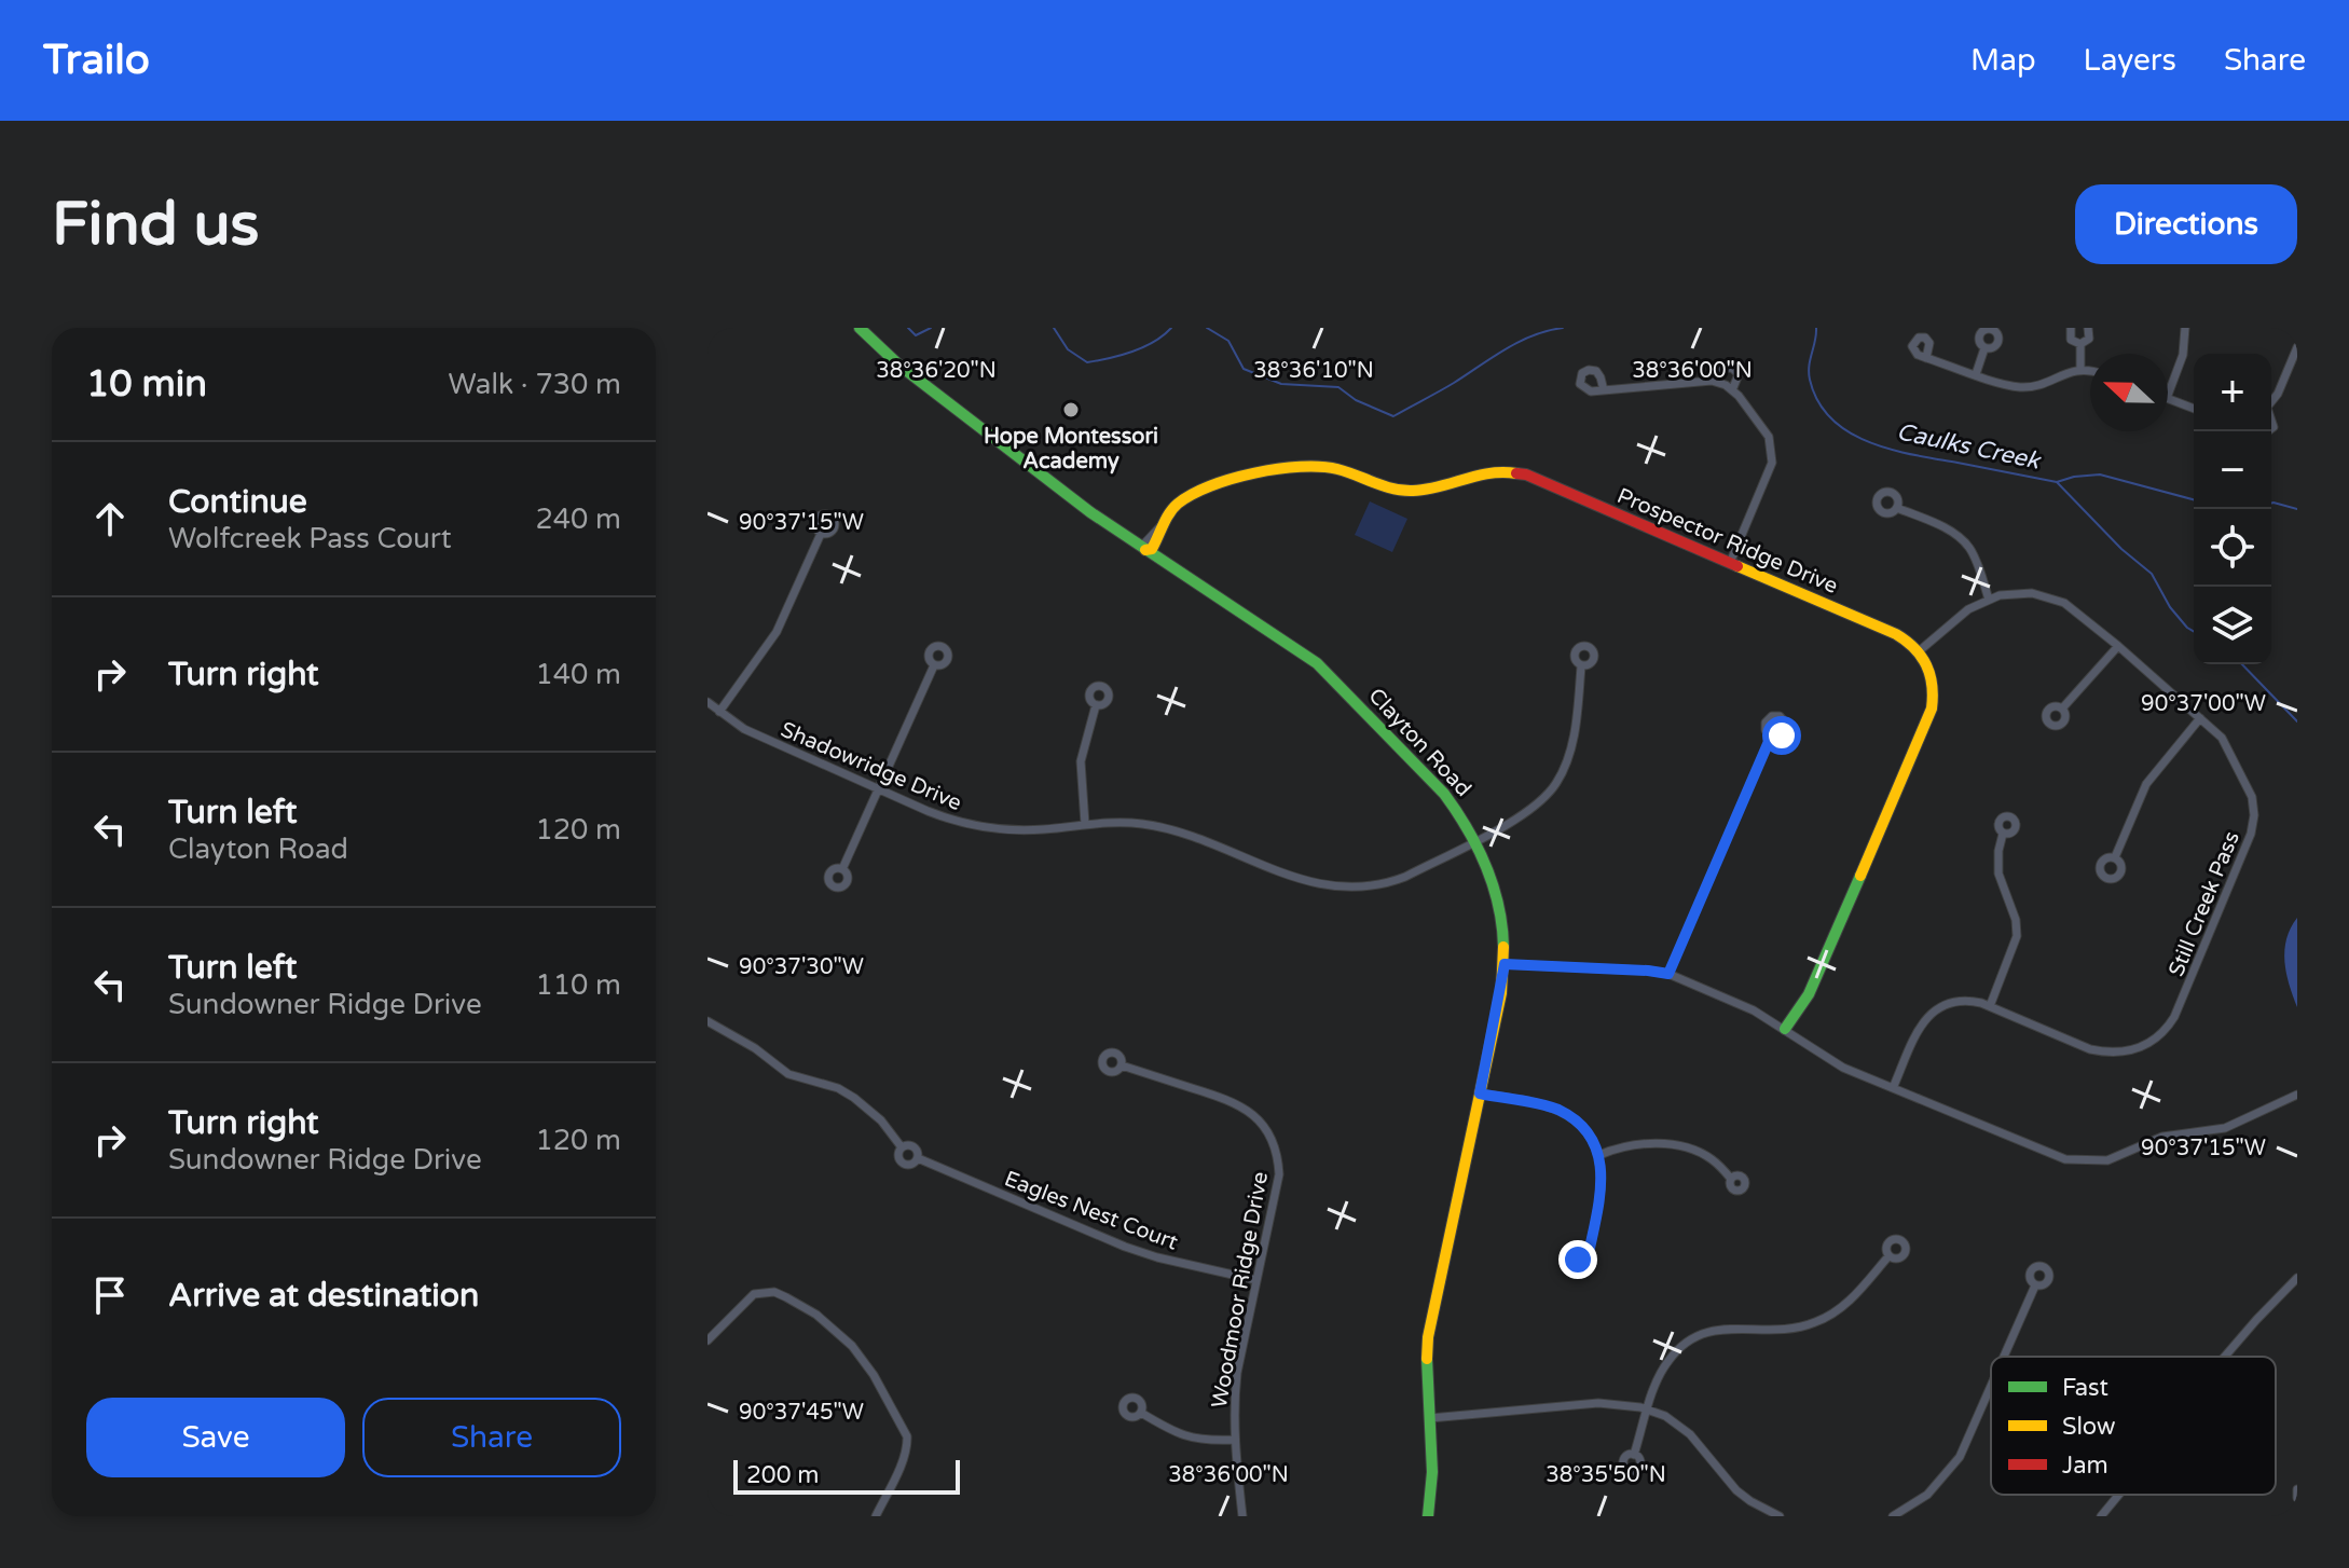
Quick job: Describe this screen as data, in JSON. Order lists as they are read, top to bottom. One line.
{"streets":{"main road":["Prospector Ridge Drive","Clayton Road"],"street":["Shadowridge Drive","Still Creek Pass","Eagles Nest Court","Woodmoor Ridge Drive"]},"crossings":[["Prospector Ridge Drive","Clayton Road"],["Clayton Road","Shadowridge Drive"],["Eagles Nest Court","Woodmoor Ridge Drive"]],"water":["Caulks Creek"],"places":["Hope Montessori Academy"],"legend":["Fast","Slow","Jam"],"scale_bar":"200 m","north":"left","page":{"header":"Trailo","nav":["Map","Layers","Share"],"buttons":["Directions",["Save","Share"]],"title":"Find us","heading":["10 min","Walk · 730 m"],"map_buttons":["+","−"],"list":[["Continue","Wolfcreek Pass Court","240 m"],["Turn right","140 m"],["Turn left","Clayton Road","120 m"],["Turn left","Sundowner Ridge Drive","110 m"],["Turn right","Sundowner Ridge Drive","120 m"],"Arrive at destination"],"scale":"200 m"},"coordinates":["38°36'20\"N","38°36'10\"N","38°36'00\"N","90°37'15\"W","90°37'00\"W","90°37'30\"W","90°37'45\"W","38°35'50\"N"]}
